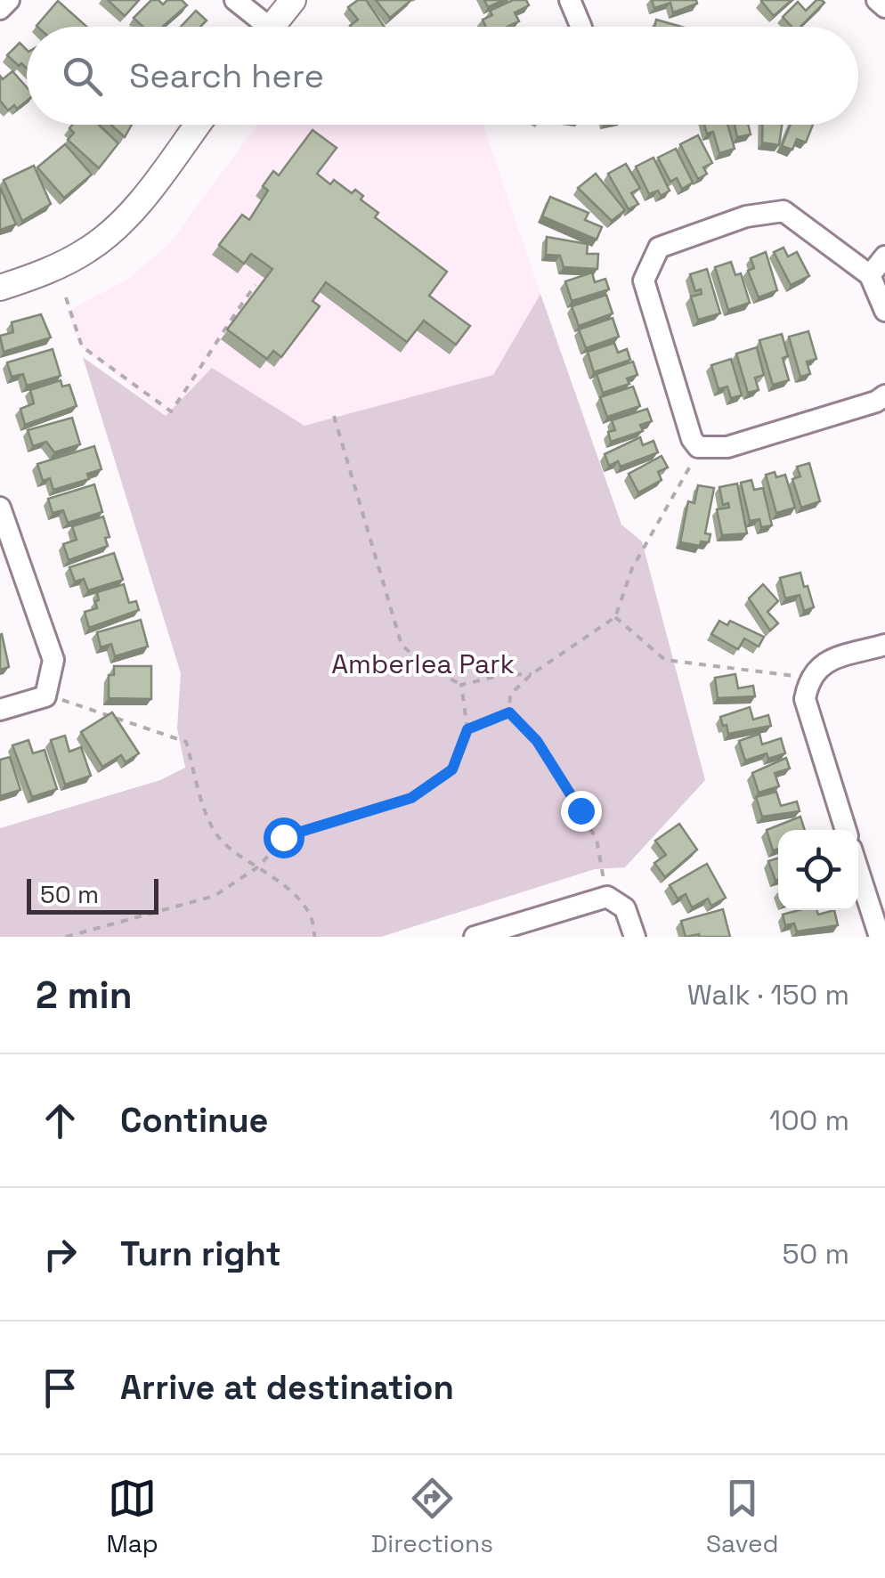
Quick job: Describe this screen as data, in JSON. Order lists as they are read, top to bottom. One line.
{"parks":["Amberlea Park"],"scale_bar":"50 m","page":{"search":"Search here","scale":"50 m","heading":["2 min","Walk · 150 m"],"list":[["Continue","100 m"],["Turn right","50 m"],"Arrive at destination"],"nav":["Map","Directions","Saved"]}}
